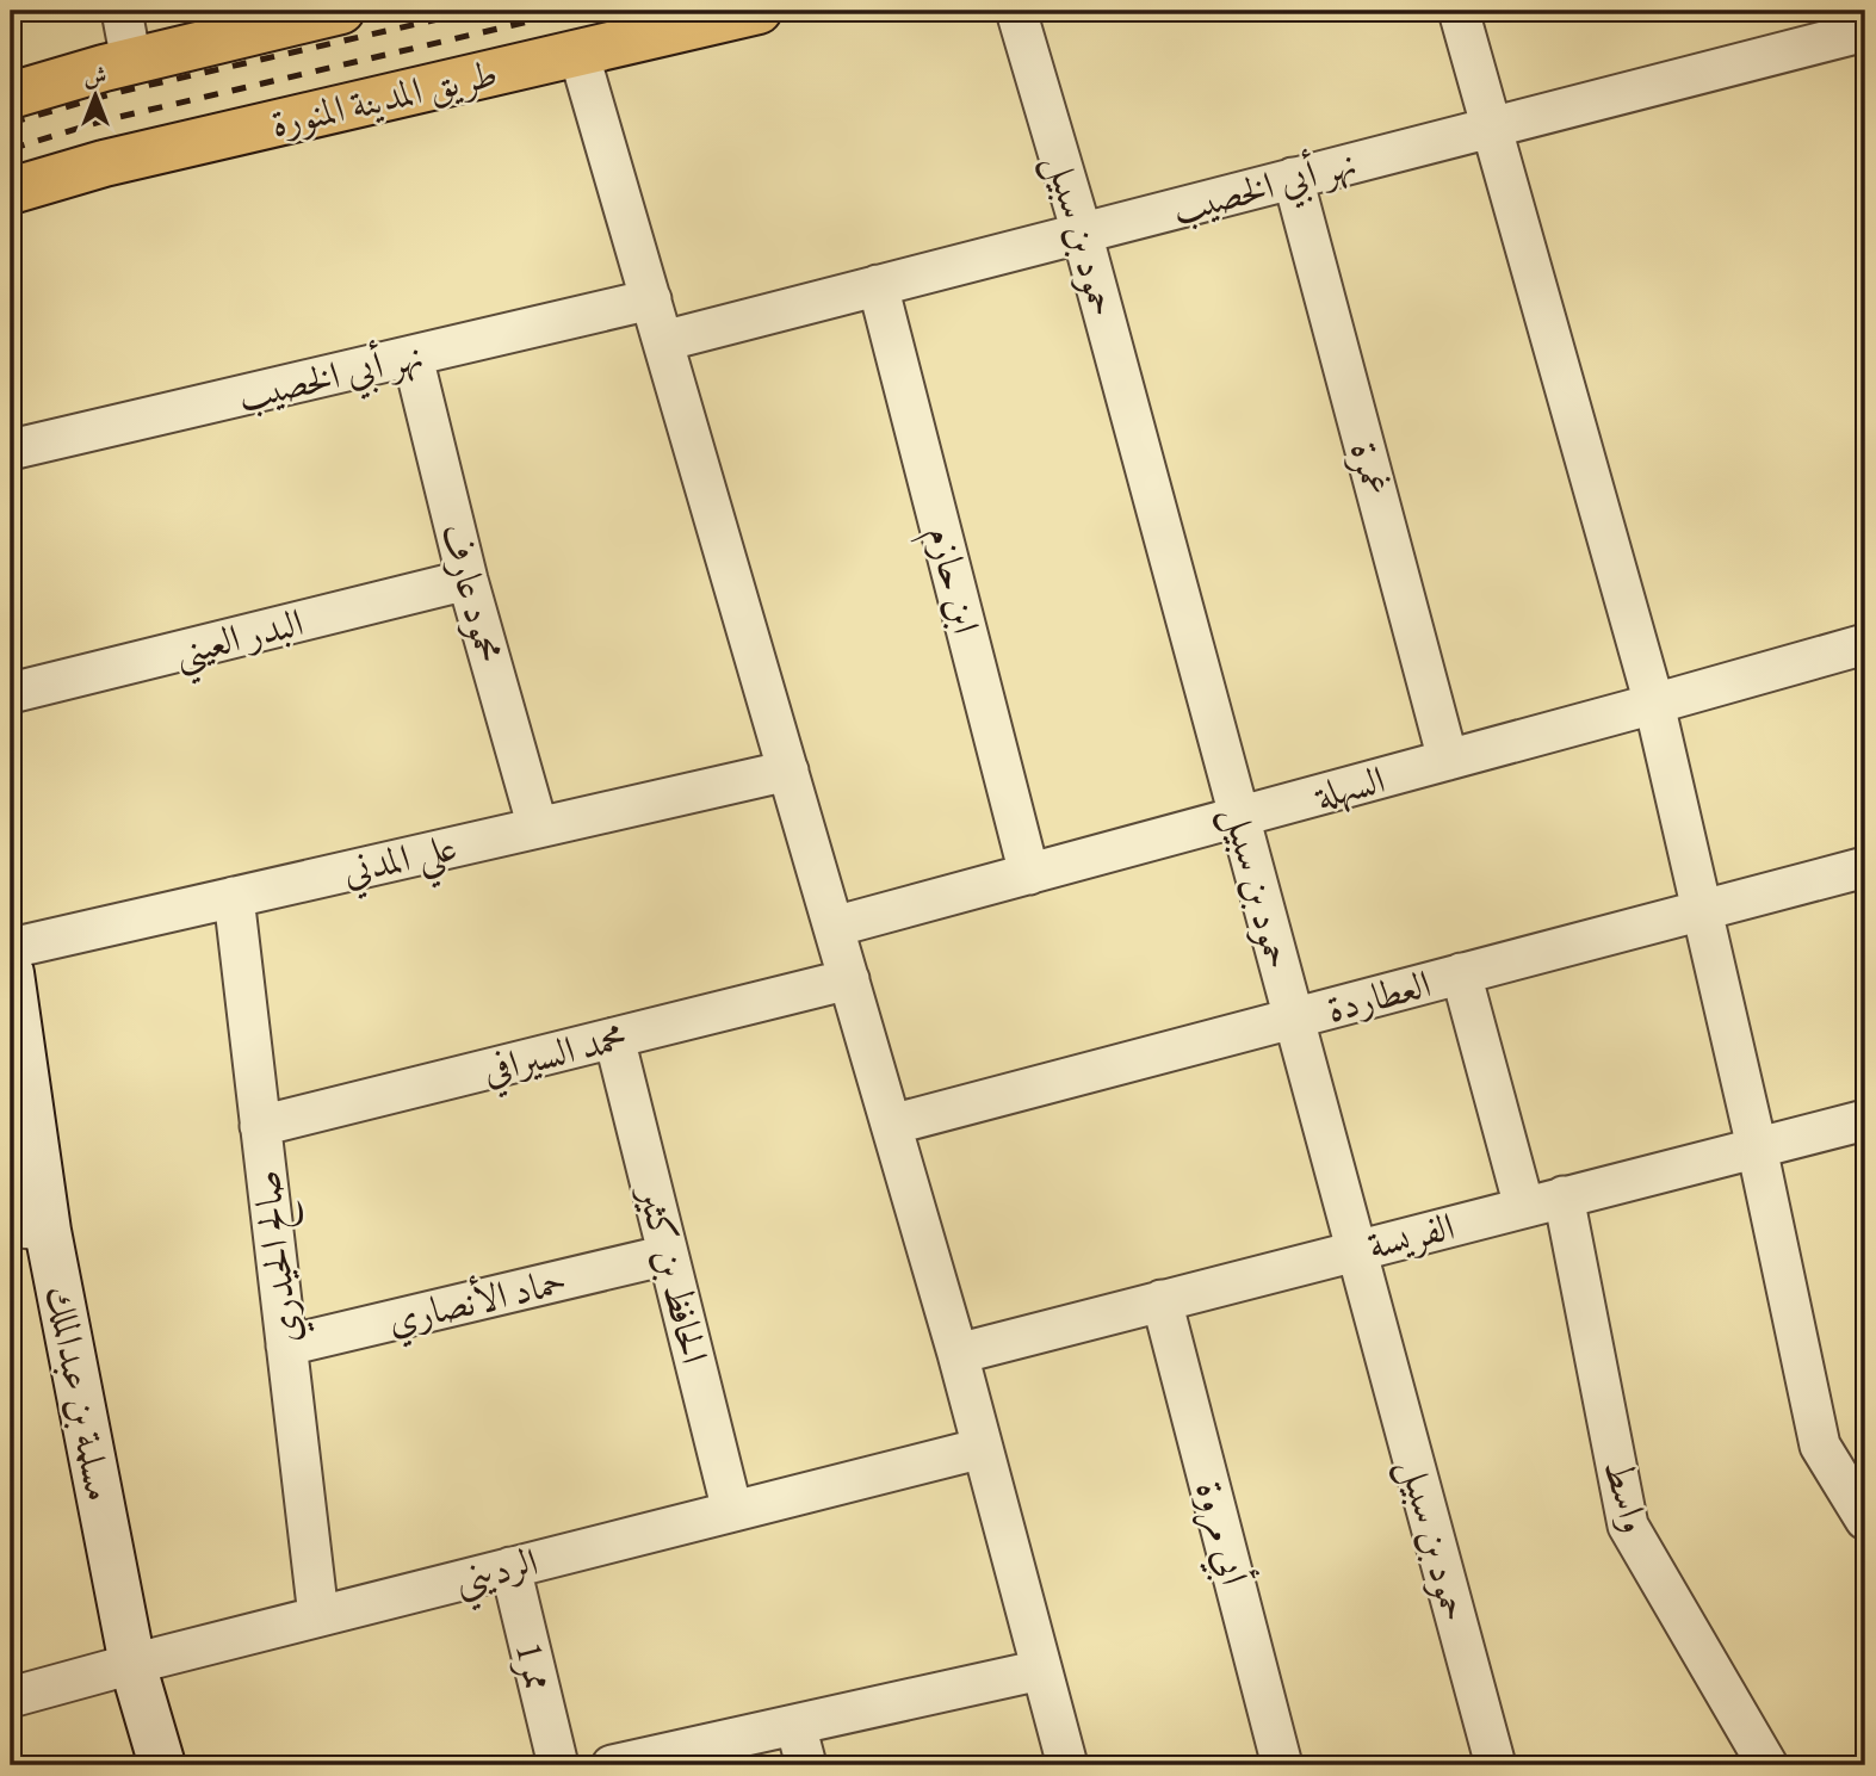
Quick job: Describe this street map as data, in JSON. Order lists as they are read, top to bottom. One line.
{"streets":{"main road":["طريق المدينة المنورة","مسلمة بن عبدالملك"],"street":["نهر أبي الخصيب","حمود بن سبيل","غمرة","ابن حازم","محمود عارف","البدر العيني","السهلة","علي المدني","العطاردة","محمد السيرافي","الفريسة","صالح الحيدري","الحافظ بن كثير","حماد الأنصاري","واسط","أبي مروة","الرديني","ممر1"]},"crossings":[["نهر أبي الخصيب","حمود بن سبيل"],["نهر أبي الخصيب","غمرة"],["نهر أبي الخصيب","ابن حازم"],["نهر أبي الخصيب","محمود عارف"],["حمود بن سبيل","السهلة"],["حمود بن سبيل","العطاردة"],["حمود بن سبيل","الفريسة"],["غمرة","السهلة"],["ابن حازم","السهلة"],["محمود عارف","البدر العيني"],["محمود عارف","علي المدني"],["علي المدني","صالح الحيدري"],["محمد السيرافي","صالح الحيدري"],["محمد السيرافي","الحافظ بن كثير"],["الفريسة","واسط"],["الفريسة","أبي مروة"],["صالح الحيدري","حماد الأنصاري"],["صالح الحيدري","الرديني"],["الحافظ بن كثير","حماد الأنصاري"],["الحافظ بن كثير","الرديني"],["مسلمة بن عبدالملك","الرديني"],["الرديني","ممر1"]],"north":"top"}
